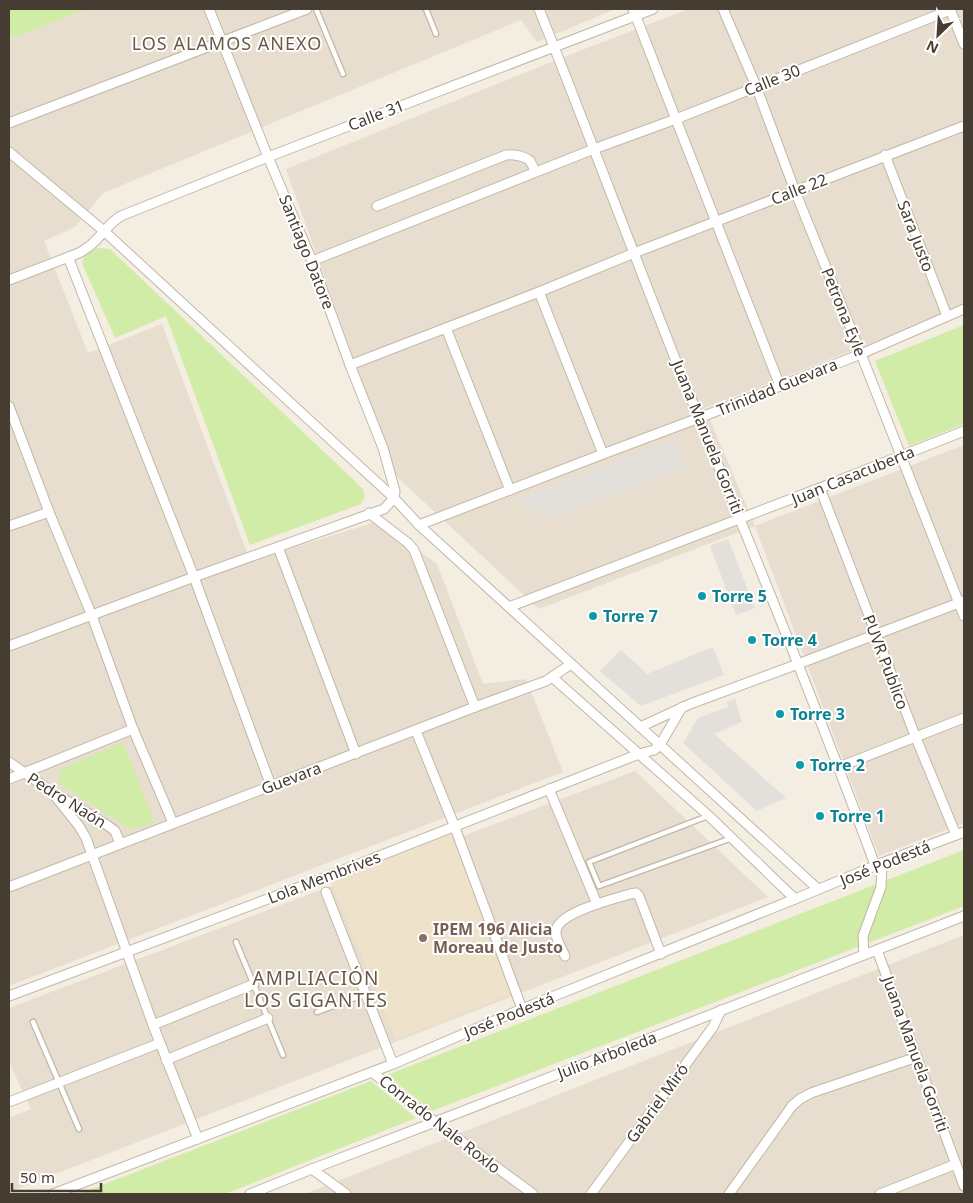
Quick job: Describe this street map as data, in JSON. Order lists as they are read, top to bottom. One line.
{"streets":{"street":["Calle 30","Calle 31","Calle 22","Sara Justo","Santiago Datore","Petrona Eyle","Trinidad Guevara","Juana Manuela Gorriti","Juan Casacuberta","PUVR Publico","Guevara","Pedro Naón","José Podestá","Lola Membrives","Julio Arboleda","Gabriel Miró","Conrado Nale Roxlo"]},"crossings":[["Calle 30","Santiago Datore"],["Calle 30","Petrona Eyle"],["Calle 30","Juana Manuela Gorriti"],["Calle 31","Santiago Datore"],["Calle 31","Juana Manuela Gorriti"],["Calle 22","Sara Justo"],["Calle 22","Santiago Datore"],["Calle 22","Petrona Eyle"],["Calle 22","Juana Manuela Gorriti"],["Sara Justo","Trinidad Guevara"],["Petrona Eyle","Trinidad Guevara"],["Petrona Eyle","Juan Casacuberta"],["Trinidad Guevara","Juana Manuela Gorriti"],["Juana Manuela Gorriti","Juan Casacuberta"],["Juana Manuela Gorriti","José Podestá"],["Juana Manuela Gorriti","Julio Arboleda"],["Juan Casacuberta","PUVR Publico"],["PUVR Publico","José Podestá"],["Guevara","Pedro Naón"],["José Podestá","Conrado Nale Roxlo"],["Julio Arboleda","Gabriel Miró"],["Julio Arboleda","Conrado Nale Roxlo"]],"districts":["LOS ALAMOS ANEXO","AMPLIACIÓN LOS GIGANTES"],"places":["Torre 5","Torre 7","Torre 4","Torre 3","Torre 2","Torre 1","IPEM 196 Alicia Moreau de Justo"],"scale_bar":"50 m","north":"bottom left"}
